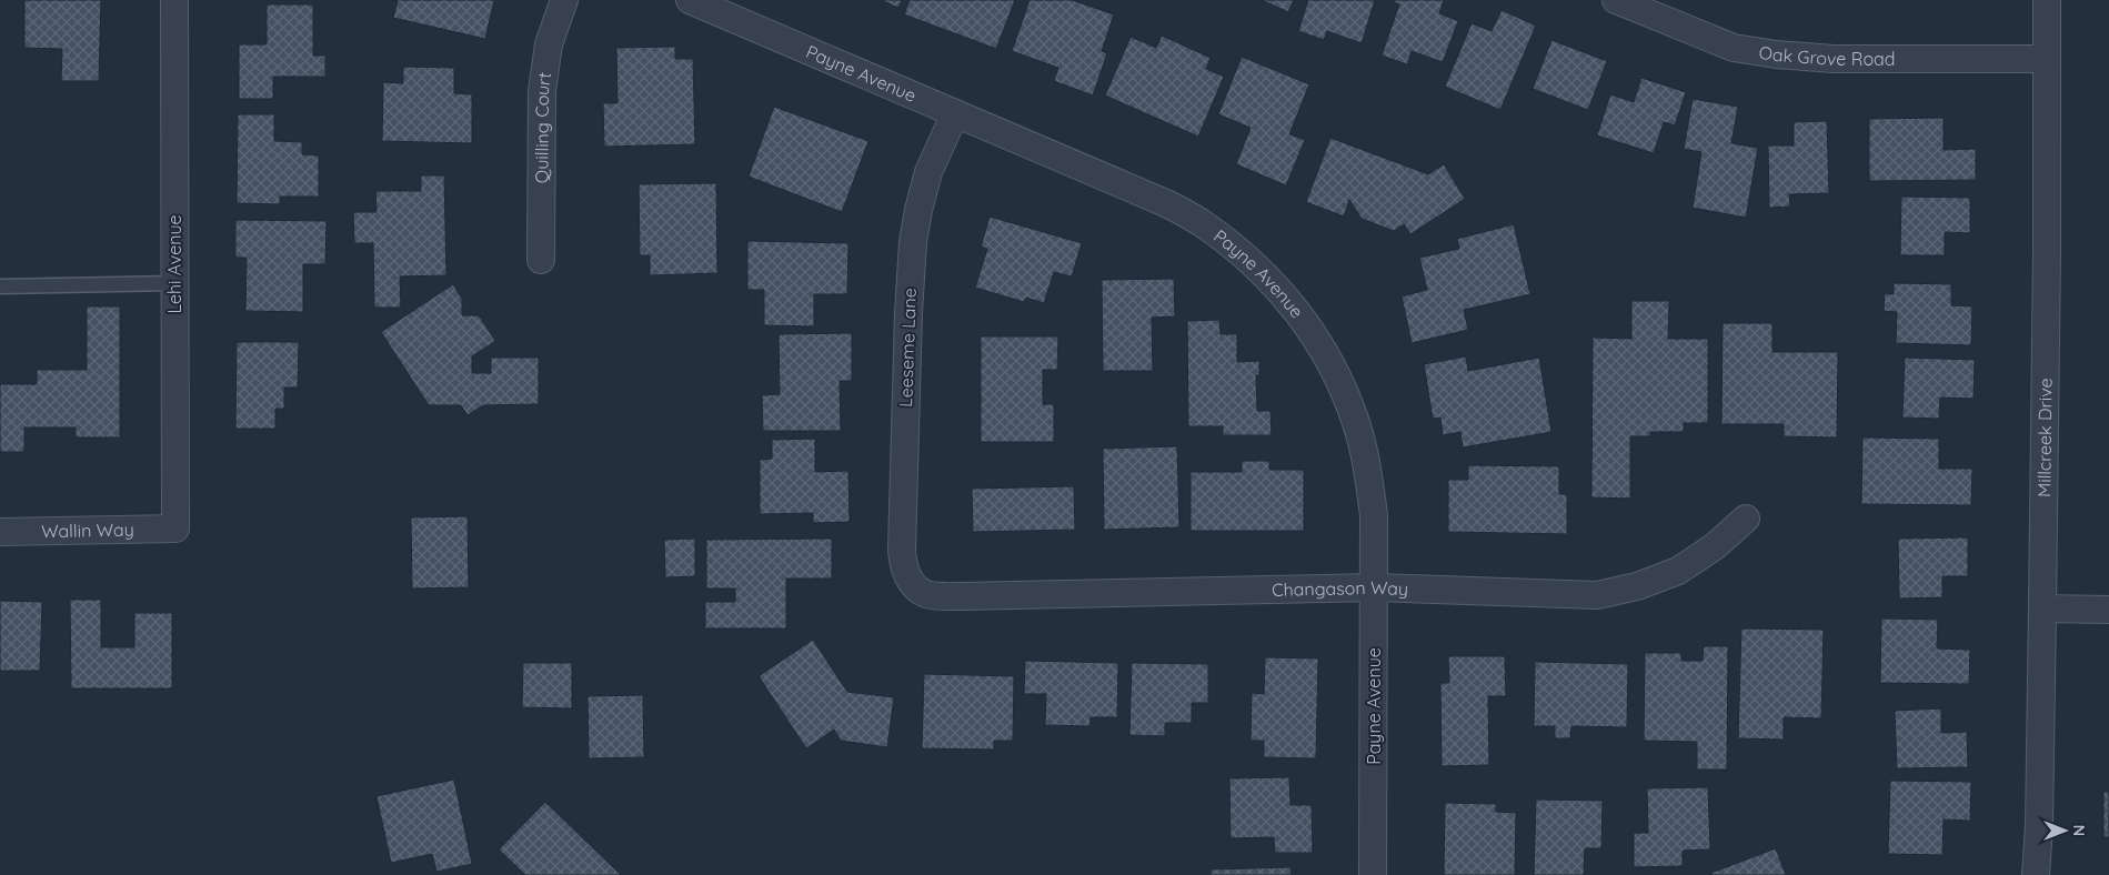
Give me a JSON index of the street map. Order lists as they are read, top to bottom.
{
  "streets": {
    "street": [
      "Oak Grove Road",
      "Payne Avenue",
      "Quilling Court",
      "Lehi Avenue",
      "Leeseme Lane",
      "Millcreek Drive",
      "Wallin Way",
      "Changason Way"
    ]
  },
  "crossings": [
    ["Oak Grove Road", "Millcreek Drive"],
    ["Payne Avenue", "Leeseme Lane"],
    ["Payne Avenue", "Changason Way"],
    ["Lehi Avenue", "Wallin Way"],
    ["Leeseme Lane", "Changason Way"]
  ],
  "north": "right"
}
